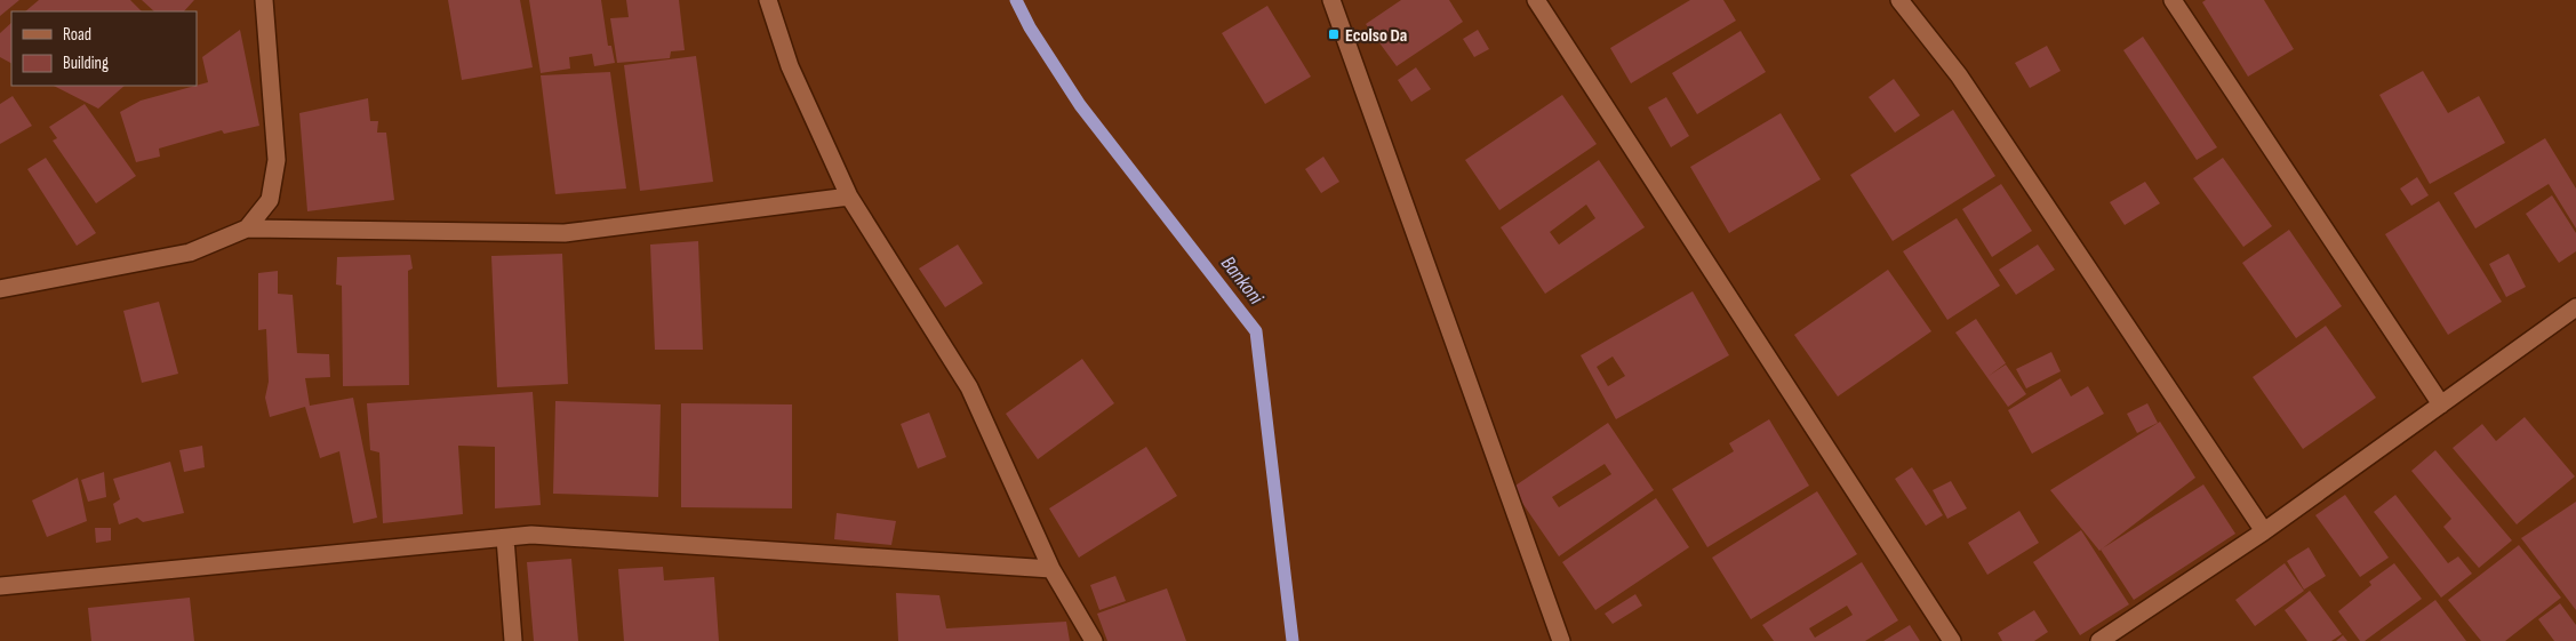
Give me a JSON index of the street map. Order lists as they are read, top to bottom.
{
  "water": ["Bankoni"],
  "places": {
    "transit": ["Ecolso Da"]
  },
  "legend": ["Road", "Building"]
}
